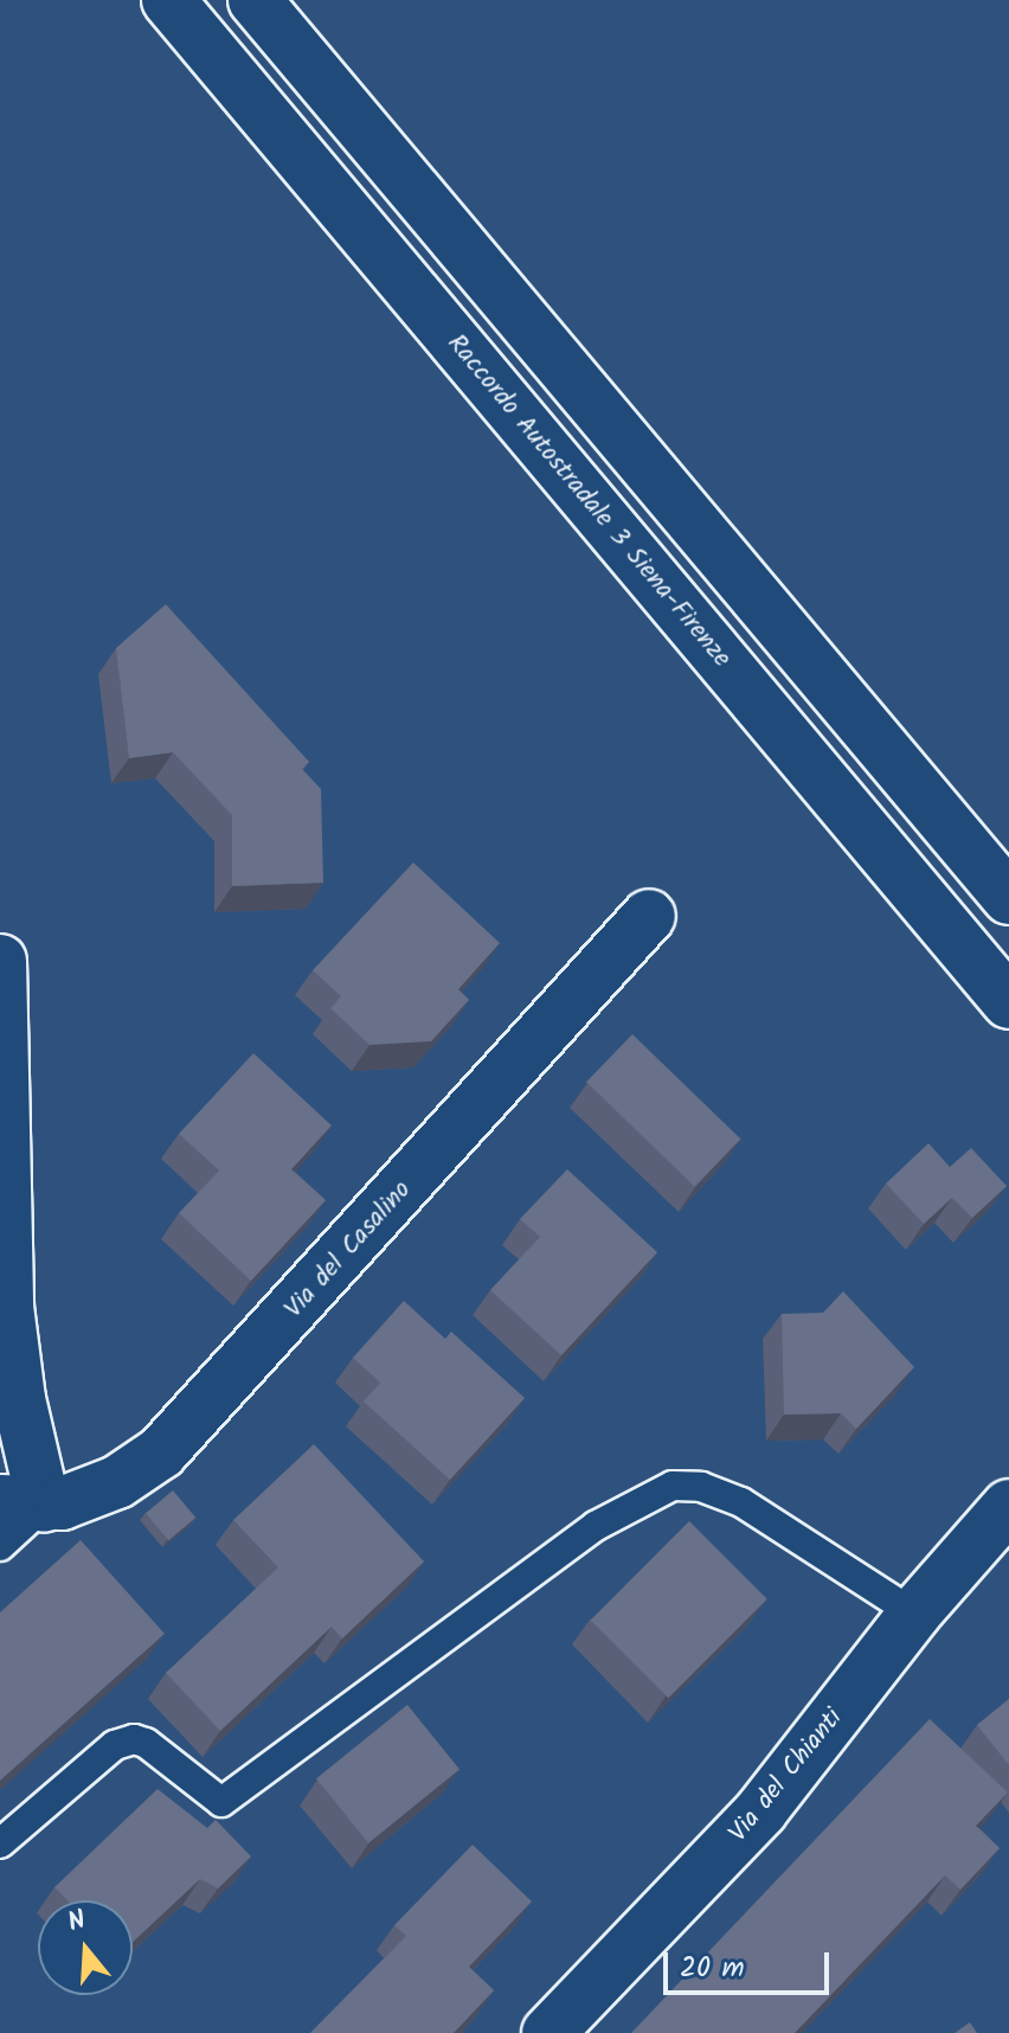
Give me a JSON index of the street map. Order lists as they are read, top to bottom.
{
  "streets": {
    "main road": ["Raccordo Autostradale 3 Siena-Firenze", "Via del Casalino", "Via del Chianti"]
  },
  "scale_bar": "20 m",
  "north": "top"
}
